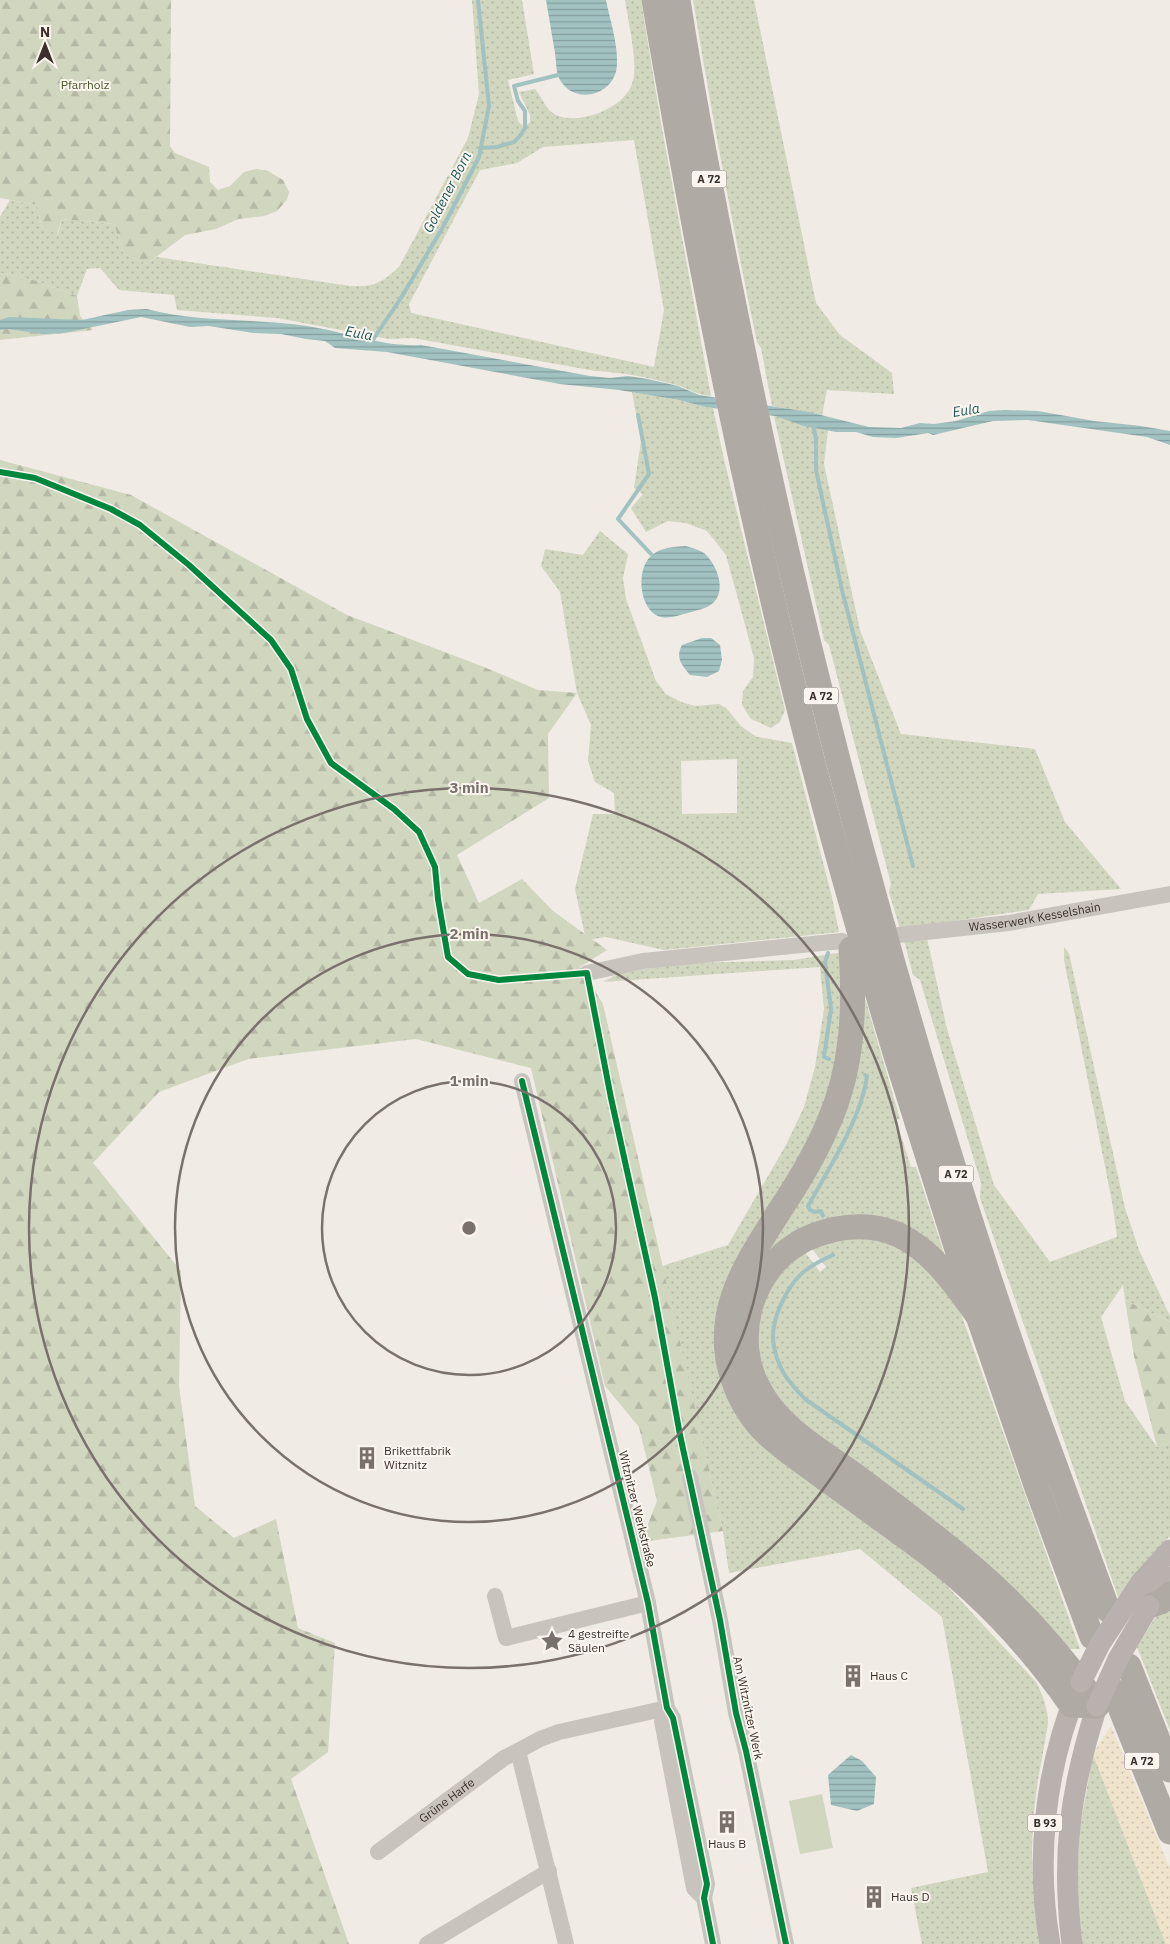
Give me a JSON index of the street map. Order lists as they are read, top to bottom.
{
  "streets": {
    "highway": ["A 72"],
    "main road": ["B 93"],
    "street": [
      "Wasserwerk Kesselshain",
      "Witznitzer Werkstraße",
      "Am Witznitzer Werk",
      "Grüne Harfe"
    ]
  },
  "crossings": [
    ["A 72", "Wasserwerk Kesselshain"],
    ["A 72", "B 93"],
    ["Witznitzer Werkstraße", "Grüne Harfe"]
  ],
  "water": ["Goldener Born", "Eula"],
  "parks": ["Pfarrholz"],
  "places": {
    "building": [
      "Brikettfabrik Witznitz",
      "Haus C",
      "Haus B",
      "Haus D"
    ],
    "place": ["4 gestreifte Säulen"]
  },
  "north": "top",
  "rings": ["3 min", "2 min", "1 min"]
}
